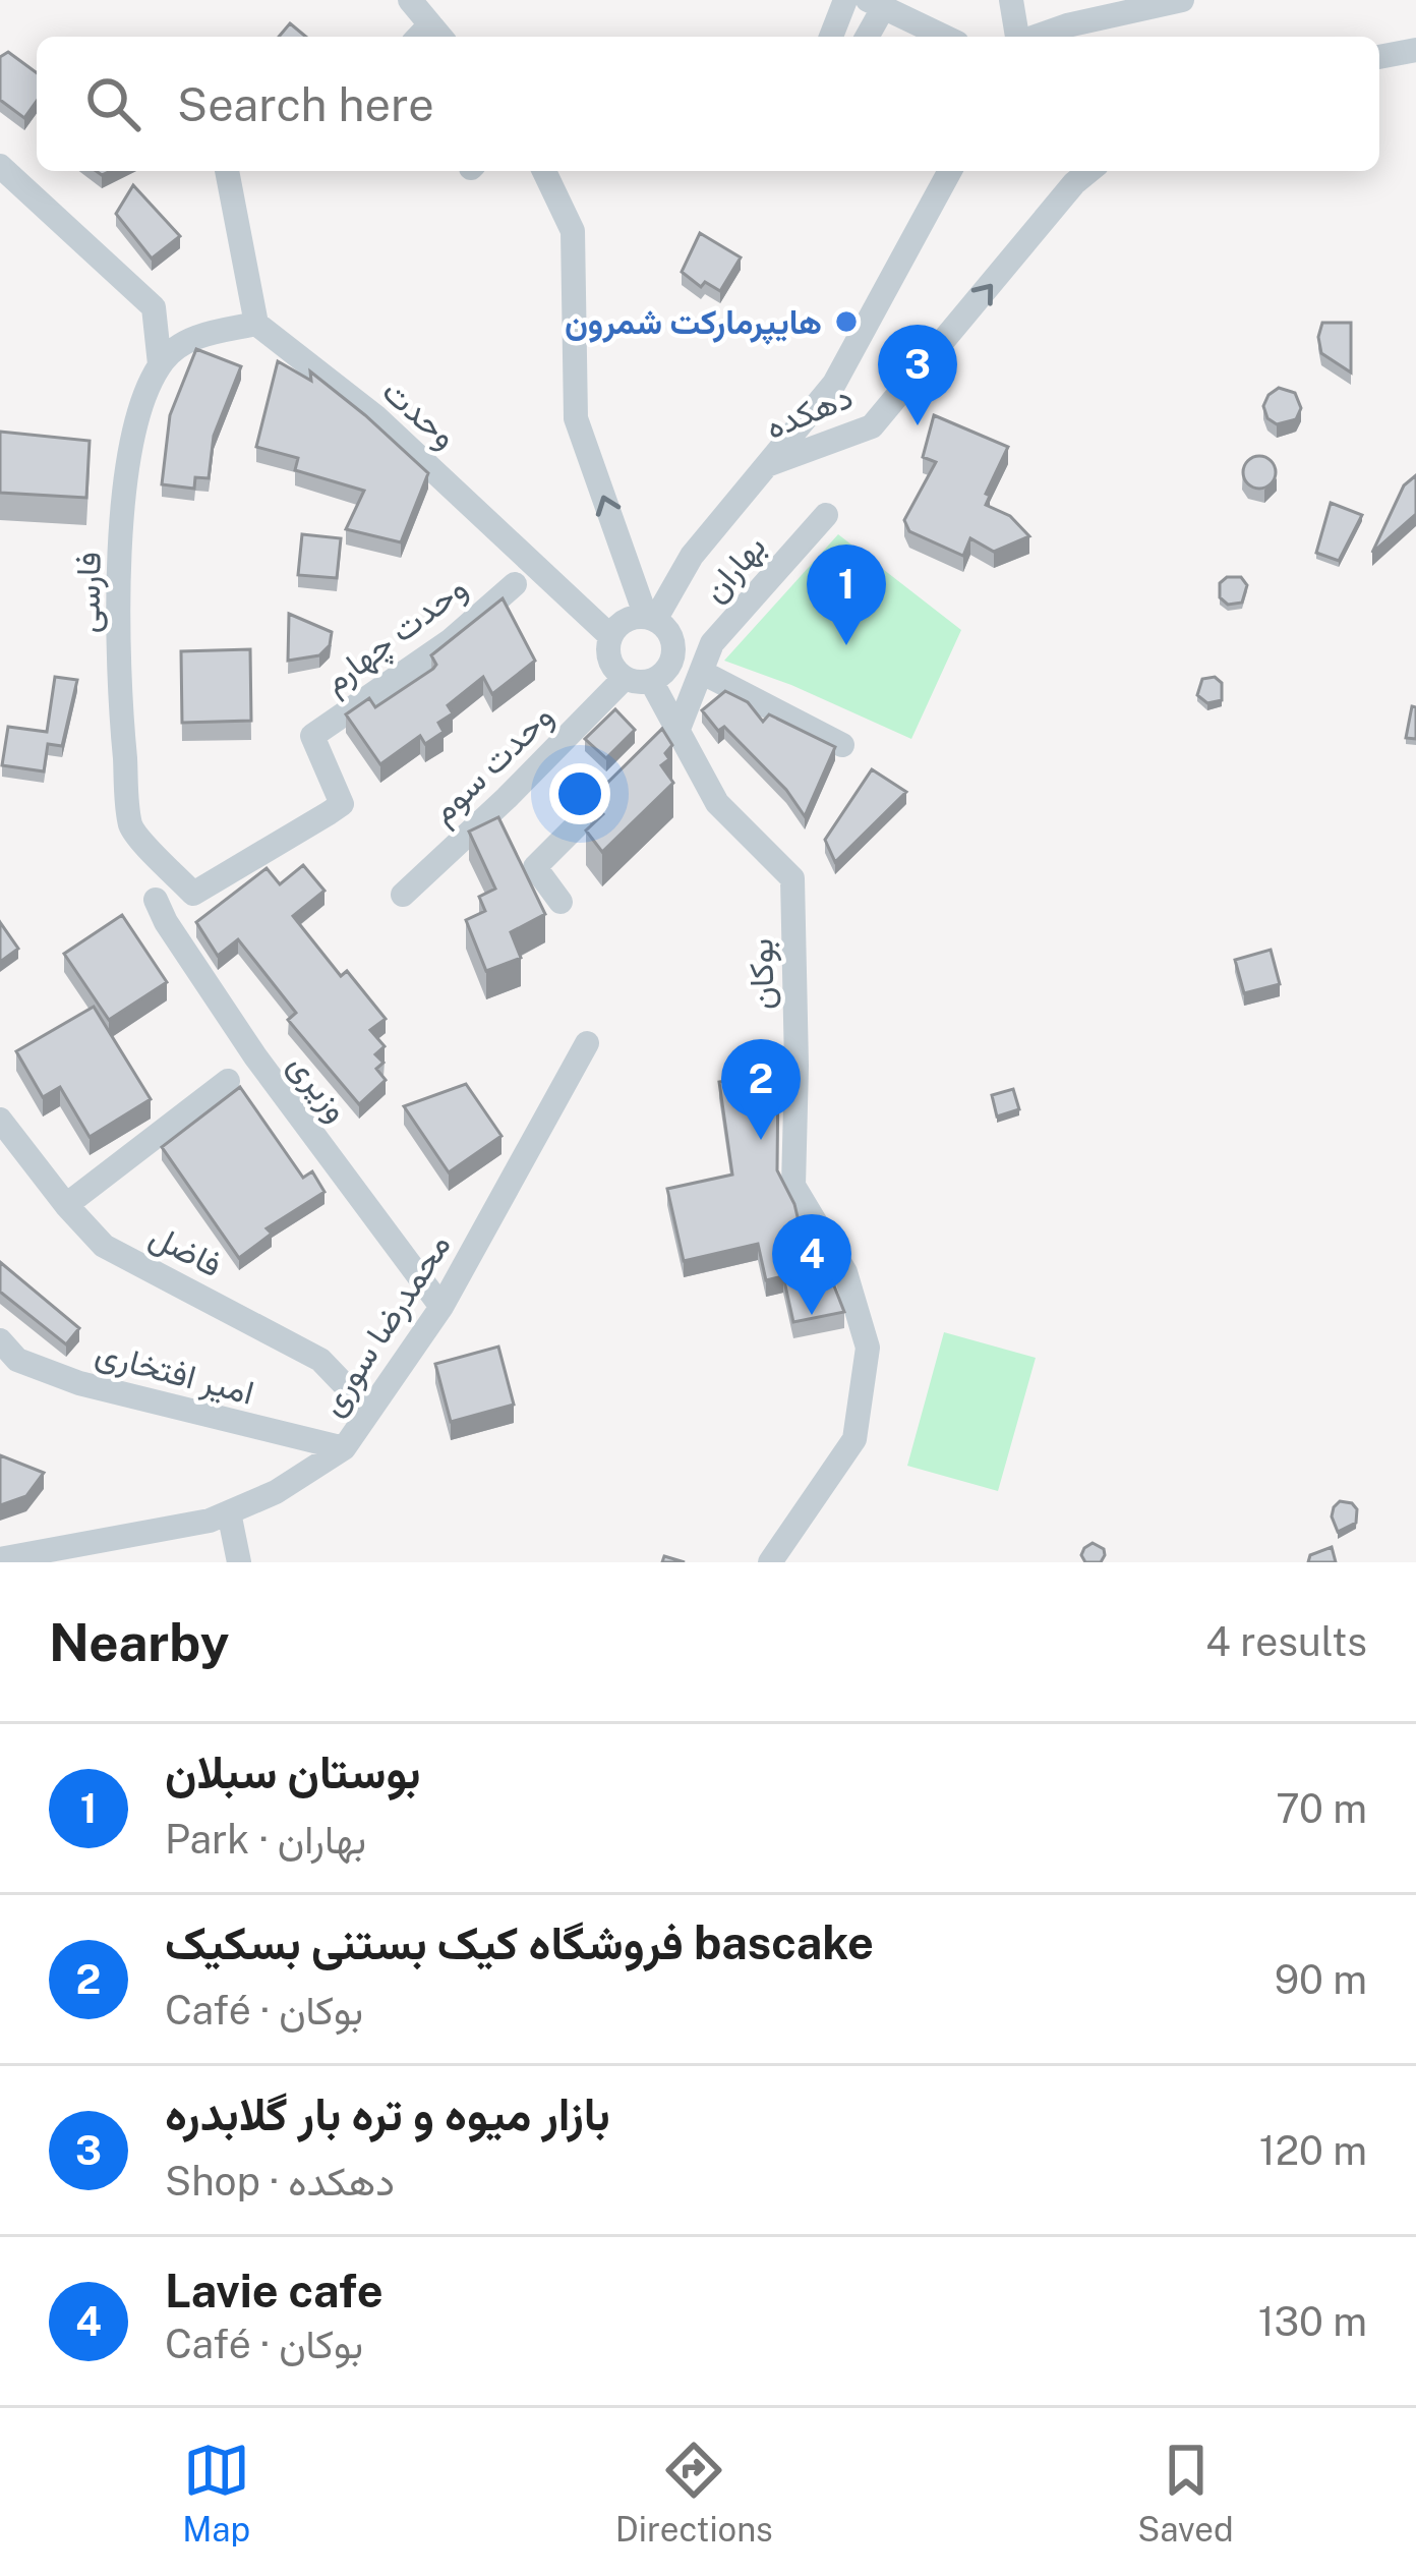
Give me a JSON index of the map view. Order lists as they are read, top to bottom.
{
  "streets": {
    "street": [
      "دهکده",
      "وحدت",
      "بهاران",
      "فارسی",
      "وحدت چهارم",
      "وحدت سوم",
      "بوکان",
      "وزیری",
      "فاضل",
      "محمدرضا سوری",
      "امیر افتخاری"
    ]
  },
  "crossings": [
    ["دهکده", "وحدت"],
    ["دهکده", "وحدت سوم"],
    ["دهکده", "بوکان"],
    ["وحدت", "وحدت سوم"],
    ["وحدت", "بوکان"],
    ["بهاران", "بوکان"],
    ["فارسی", "وحدت چهارم"],
    ["وحدت سوم", "بوکان"],
    ["وزیری", "محمدرضا سوری"],
    ["فاضل", "محمدرضا سوری"],
    ["محمدرضا سوری", "امیر افتخاری"]
  ],
  "places": ["هایپرمارکت شمرون"],
  "page": {
    "search": "Search here",
    "pins": [
      "3",
      "1",
      "2",
      "4"
    ],
    "heading": ["Nearby", "4 results"],
    "list": [
      {
        "mark": "1",
        "name": "بوستان سبلان",
        "note": "Park · بهاران",
        "value": "70 m"
      },
      {
        "mark": "2",
        "name": "فروشگاه کیک بستنی بسکیک bascake",
        "note": "Café · بوکان",
        "value": "90 m"
      },
      {
        "mark": "3",
        "name": "بازار میوه و تره بار گلابدره",
        "note": "Shop · دهکده",
        "value": "120 m"
      },
      {
        "mark": "4",
        "name": "Lavie cafe",
        "note": "Café · بوکان",
        "value": "130 m"
      }
    ],
    "nav": ["Map", "Directions", "Saved"]
  }
}
